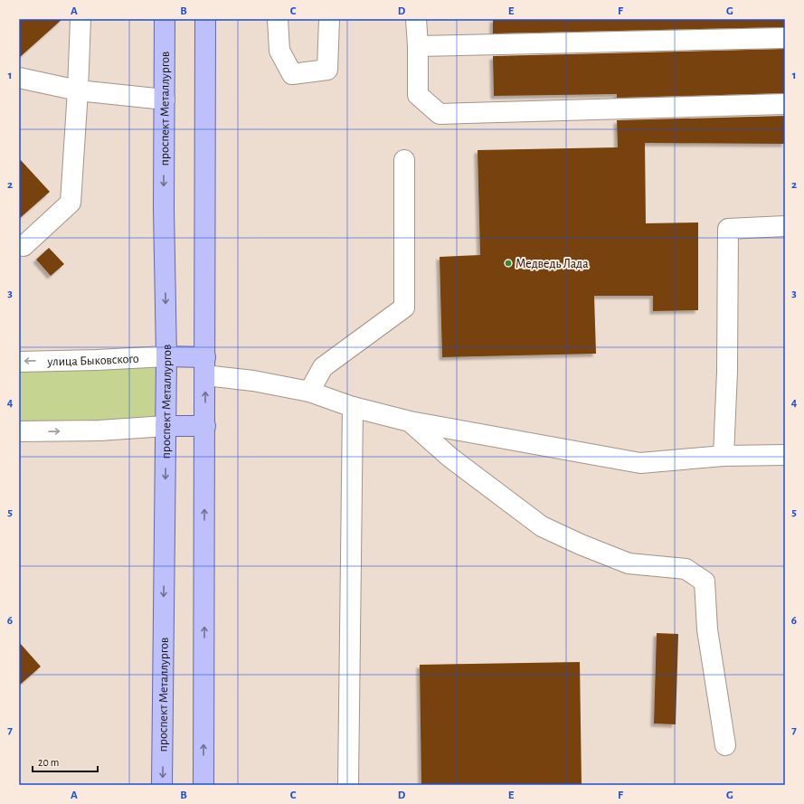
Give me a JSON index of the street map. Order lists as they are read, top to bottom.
{
  "streets": {
    "main road": ["проспект Металлургов"],
    "street": ["улица Быковского"]
  },
  "crossings": [
    ["проспект Металлургов", "улица Быковского"]
  ],
  "places": ["Медведь Лада"],
  "scale_bar": "20 m",
  "grid": {
    "columns": [
      "A",
      "B",
      "C",
      "D",
      "E",
      "F",
      "G"
    ],
    "rows": [
      "1",
      "2",
      "3",
      "4",
      "5",
      "6",
      "7"
    ]
  }
}
